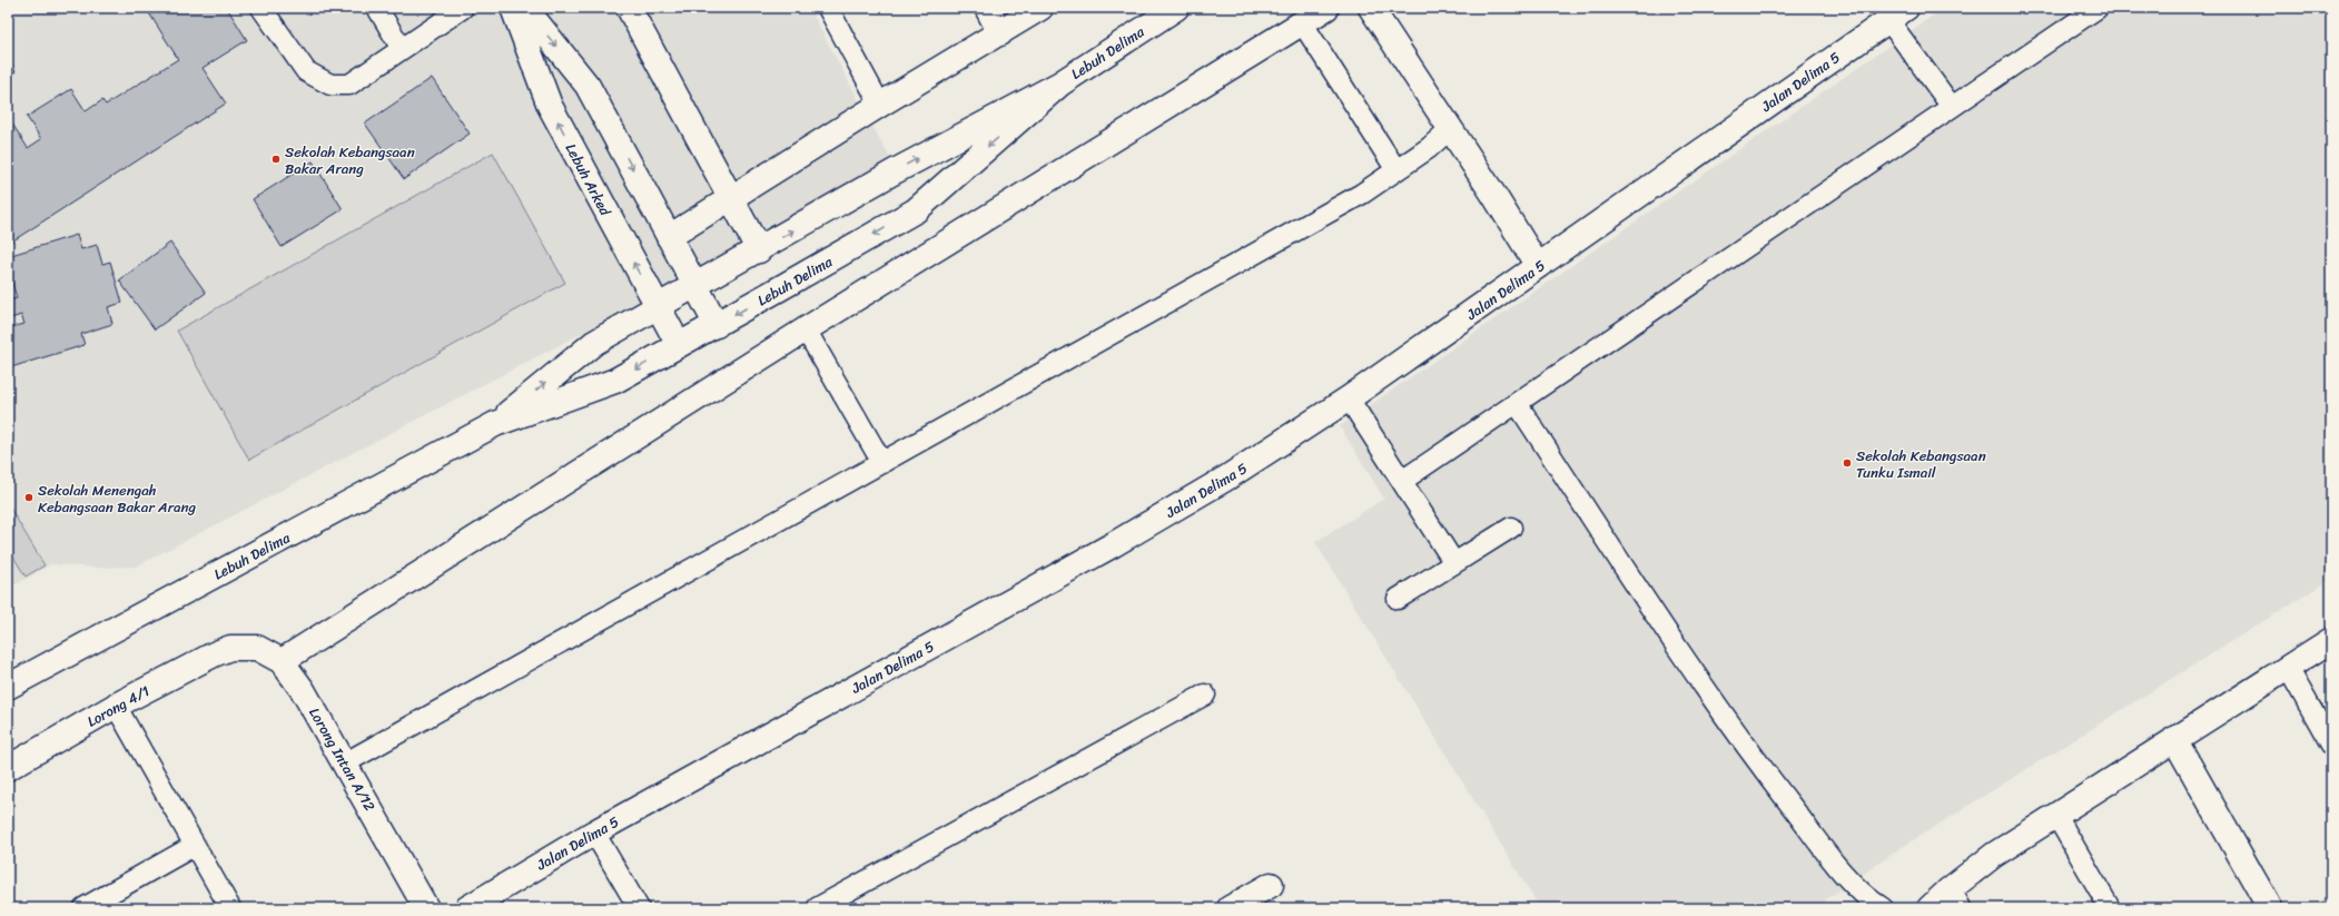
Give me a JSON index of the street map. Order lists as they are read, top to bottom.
{
  "streets": {
    "street": [
      "Lebuh Delima",
      "Jalan Delima 5",
      "Lebuh Arked",
      "Lorong 4/1",
      "Lorong Intan A/12"
    ]
  },
  "crossings": [
    ["Lebuh Delima", "Lebuh Arked"],
    ["Lorong 4/1", "Lorong Intan A/12"]
  ],
  "places": ["Sekolah Kebangsaan Bakar Arang", "Sekolah Kebangsaan Tunku Ismail", "Sekolah Menengah Kebangsaan Bakar Arang"]
}
